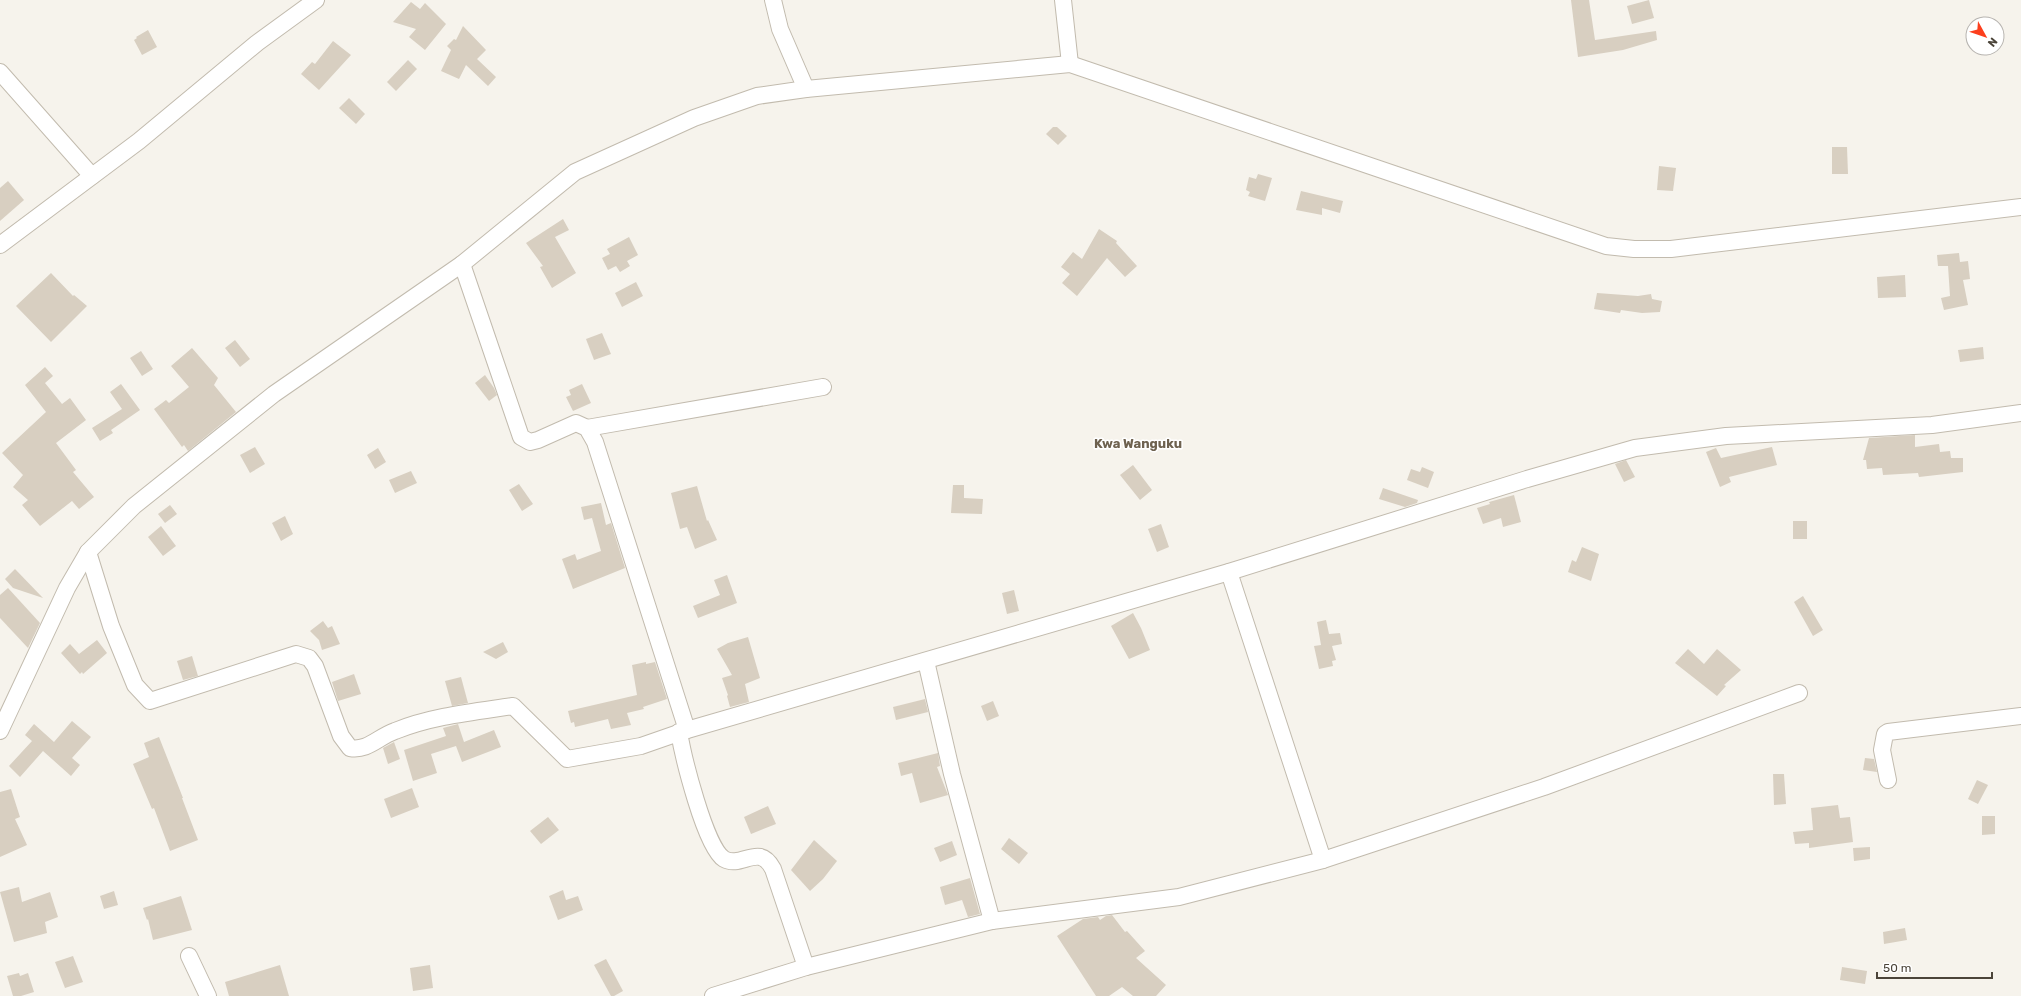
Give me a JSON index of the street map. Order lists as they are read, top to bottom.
{
  "districts": ["Kwa Wanguku"],
  "scale_bar": "50 m",
  "north": "bottom right"
}
